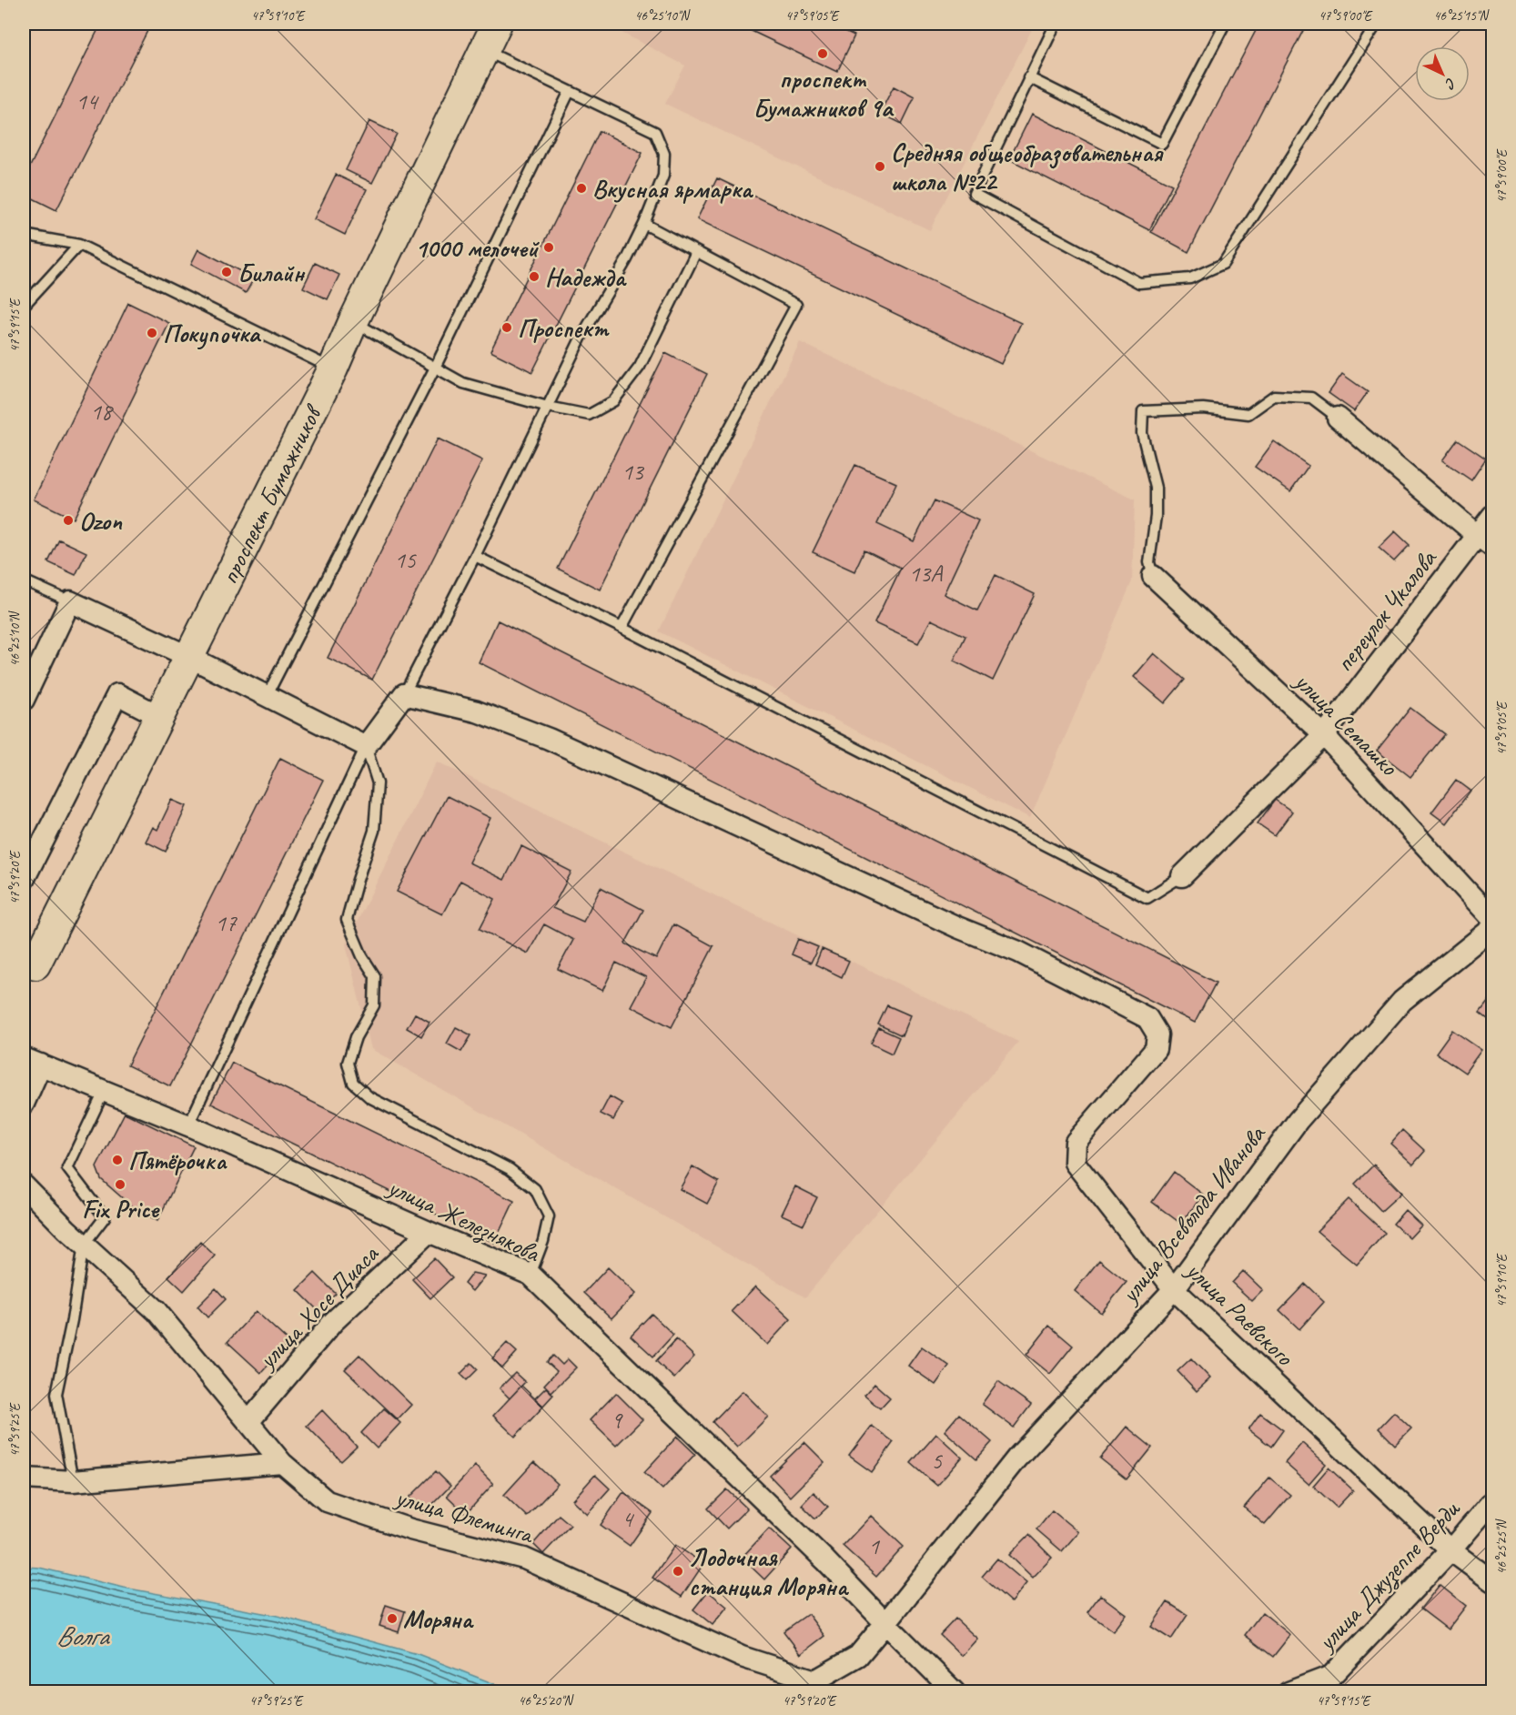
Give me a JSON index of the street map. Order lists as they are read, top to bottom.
{
  "streets": {
    "street": [
      "проспект Бумажников",
      "переулок Чкалова",
      "улица Семашко",
      "улица Всеволода Иванова",
      "улица Железнякова",
      "улица Хосе Диаса",
      "улица Раевского",
      "улица Флеминга",
      "улица Джузеппе Верди"
    ]
  },
  "crossings": [
    ["переулок Чкалова", "улица Семашко"],
    ["улица Всеволода Иванова", "улица Железнякова"],
    ["улица Всеволода Иванова", "улица Раевского"],
    ["улица Всеволода Иванова", "улица Флеминга"],
    ["улица Железнякова", "улица Хосе Диаса"],
    ["улица Железнякова", "улица Флеминга"],
    ["улица Хосе Диаса", "улица Флеминга"],
    ["улица Раевского", "улица Джузеппе Верди"]
  ],
  "water": ["Волга"],
  "places": [
    "проспект Бумажников 9а",
    "Средняя общеобразовательная школа №22",
    "Вкусная ярмарка",
    "1000 мелочей",
    "Билайн",
    "Надежда",
    "Проспект",
    "Покупочка",
    "Ozon",
    "Пятёрочка",
    "Fix Price",
    "Лодочная станция Моряна",
    "Моряна"
  ],
  "house_numbers": [
    "14",
    "18",
    "13",
    "15",
    "13А",
    "17",
    "9",
    "5",
    "4",
    "1"
  ],
  "north": "bottom right",
  "coordinates": [
    "47°59'10\"E",
    "46°25'10\"N",
    "47°59'05\"E",
    "47°59'00\"E",
    "46°25'15\"N",
    "47°59'15\"E",
    "47°59'20\"E",
    "47°59'25\"E",
    "46°25'25\"N",
    "46°25'20\"N"
  ]
}
